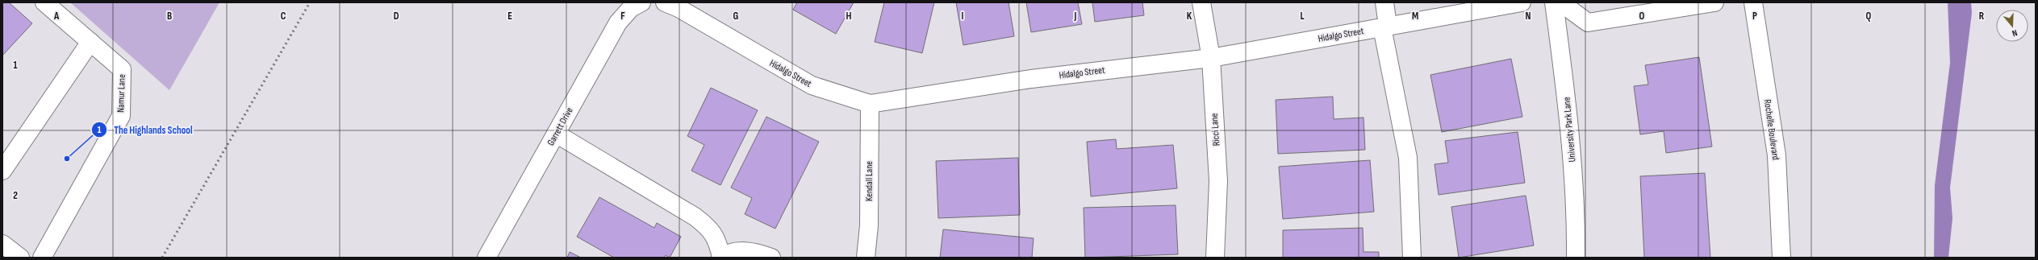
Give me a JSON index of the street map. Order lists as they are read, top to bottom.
{
  "streets": {
    "street": [
      "Hidalgo Street",
      "Namur Lane",
      "Garrett Drive",
      "Ricci Lane",
      "University Park Lane",
      "Rochelle Boulevard",
      "Kendall Lane"
    ]
  },
  "crossings": [
    ["Hidalgo Street", "Ricci Lane"],
    ["Hidalgo Street", "Kendall Lane"]
  ],
  "places": ["The Highlands School"],
  "north": "bottom",
  "grid": {
    "columns": [
      "A",
      "B",
      "C",
      "D",
      "E",
      "F",
      "G",
      "H",
      "I",
      "J",
      "K",
      "L",
      "M",
      "N",
      "O",
      "P",
      "Q",
      "R"
    ],
    "rows": ["1", "2"]
  }
}
